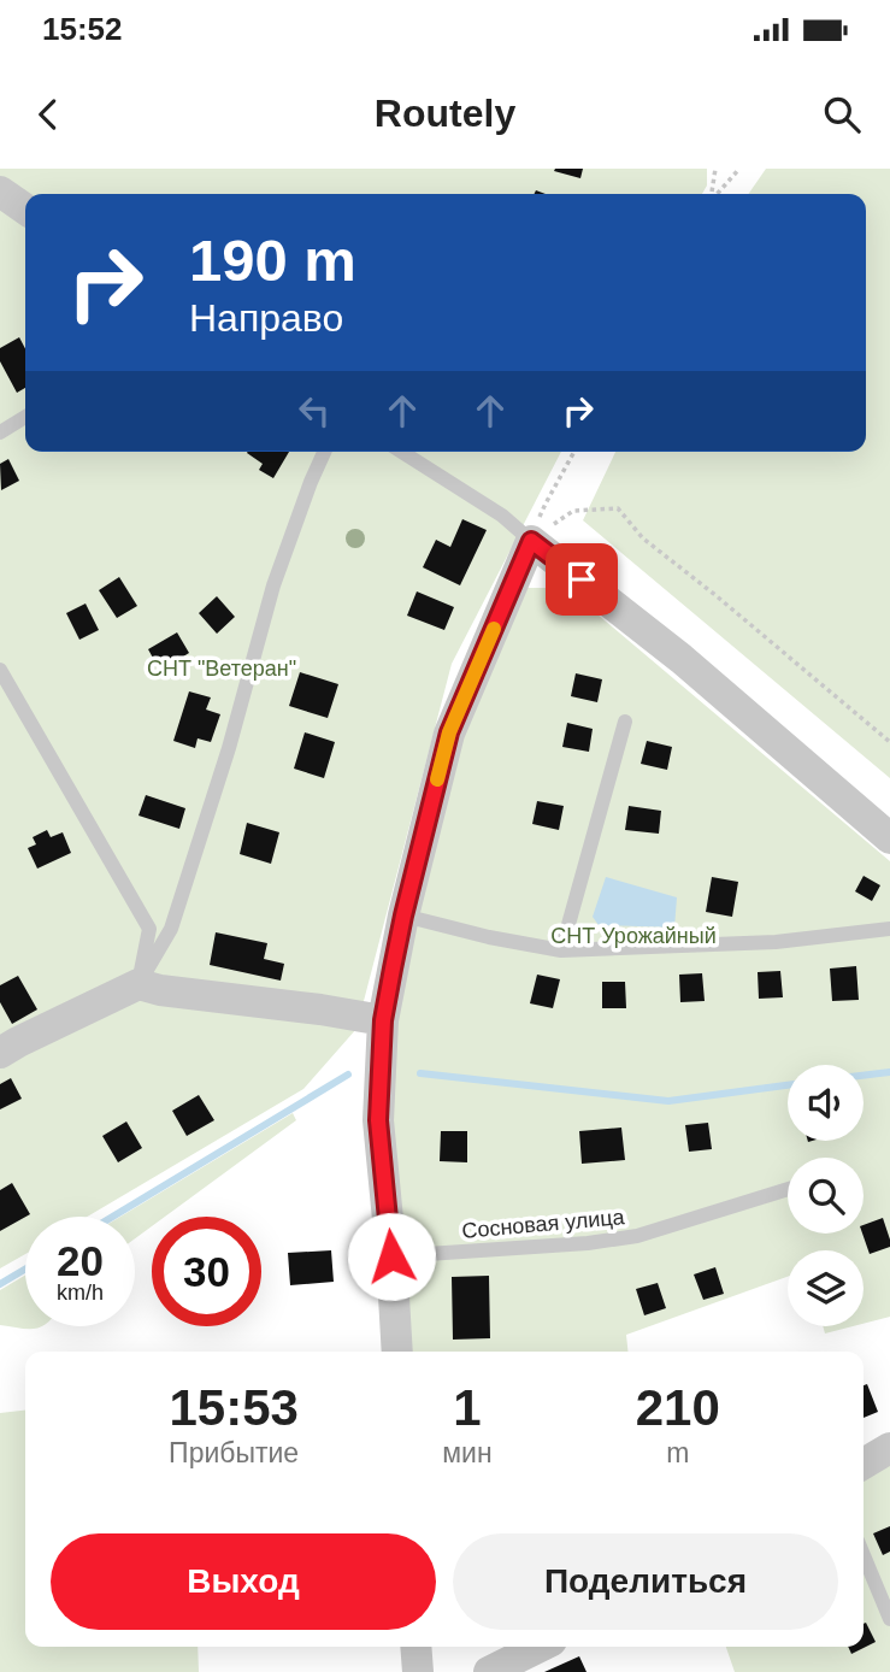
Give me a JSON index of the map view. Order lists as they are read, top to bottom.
{
  "streets": {
    "lane": ["Сосновая улица"]
  },
  "parks": ["СНТ \"Ветеран\"", "СНТ Урожайный"],
  "page": {
    "status": "15:52",
    "header": "Routely",
    "turn": ["190 m", "Направо"],
    "speed": "20 km/h",
    "limit": "30",
    "eta": [
      "15:53",
      "Прибытие",
      "1",
      "мин",
      "210",
      "m"
    ],
    "buttons": ["Выход", "Поделиться"]
  }
}
